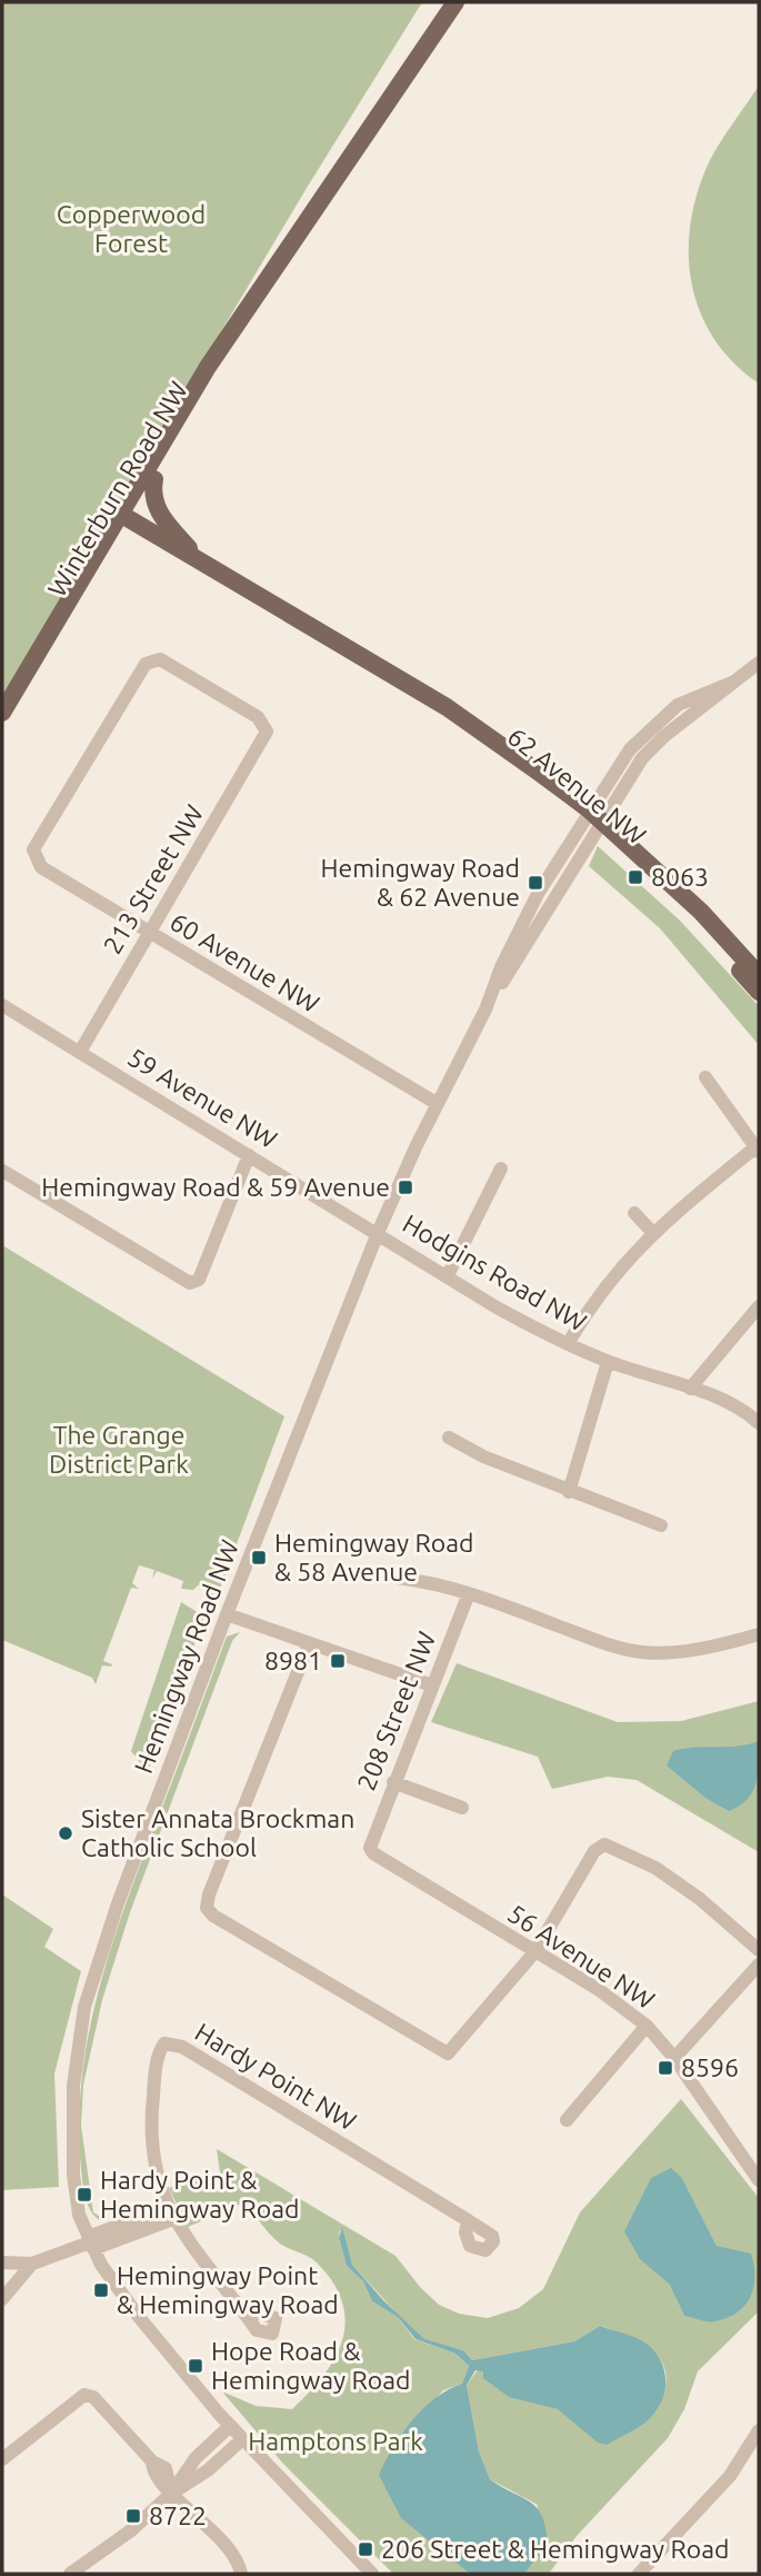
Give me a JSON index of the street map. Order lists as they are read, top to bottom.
{
  "streets": {
    "main road": ["Winterburn Road NW", "62 Avenue NW"],
    "street": [
      "213 Street NW",
      "60 Avenue NW",
      "59 Avenue NW",
      "Hodgins Road NW",
      "Hemingway Road NW",
      "208 Street NW",
      "56 Avenue NW",
      "Hardy Point NW"
    ]
  },
  "crossings": [
    ["Winterburn Road NW", "62 Avenue NW"],
    ["62 Avenue NW", "Hemingway Road NW"],
    ["213 Street NW", "60 Avenue NW"],
    ["213 Street NW", "59 Avenue NW"],
    ["60 Avenue NW", "Hemingway Road NW"],
    ["59 Avenue NW", "Hodgins Road NW"],
    ["59 Avenue NW", "Hemingway Road NW"],
    ["Hodgins Road NW", "Hemingway Road NW"],
    ["208 Street NW", "56 Avenue NW"]
  ],
  "parks": ["Copperwood Forest", "The Grange District Park", "Hamptons Park"],
  "places": {
    "transit": [
      "8063",
      "Hemingway Road & 62 Avenue",
      "Hemingway Road & 59 Avenue",
      "Hemingway Road & 58 Avenue",
      "8981",
      "8596",
      "Hardy Point & Hemingway Road",
      "Hemingway Point & Hemingway Road",
      "Hope Road & Hemingway Road",
      "8722",
      "206 Street & Hemingway Road"
    ],
    "other": ["Sister Annata Brockman Catholic School"]
  }
}
